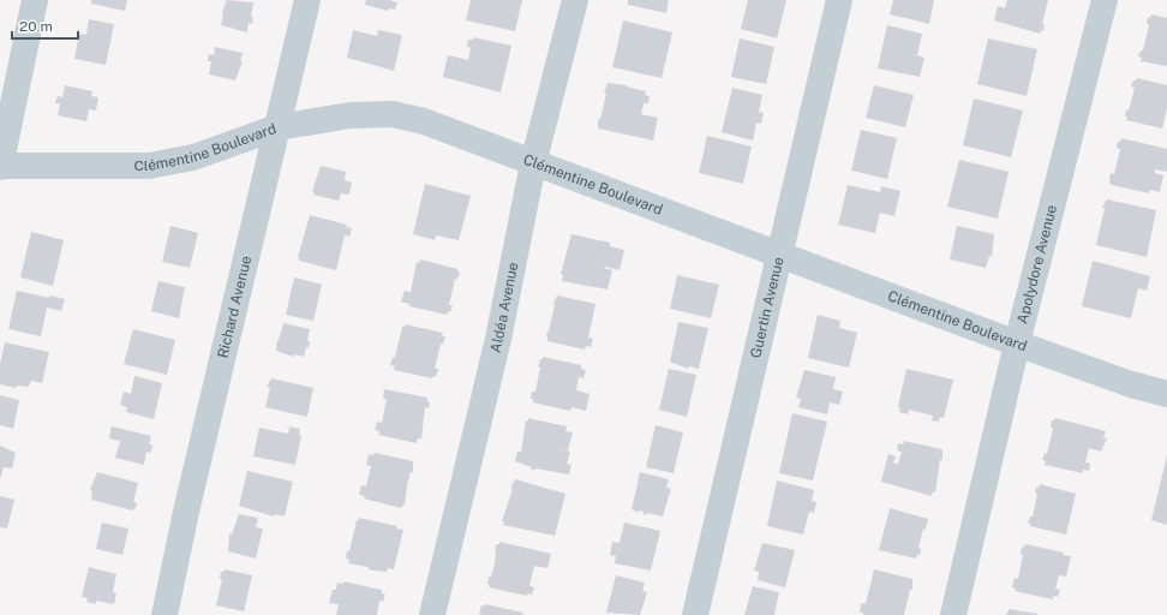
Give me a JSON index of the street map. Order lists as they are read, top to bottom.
{
  "streets": {
    "street": [
      "Clémentine Boulevard",
      "Apolydore Avenue",
      "Richard Avenue",
      "Aldéa Avenue",
      "Guertin Avenue"
    ]
  },
  "crossings": [
    ["Clémentine Boulevard", "Apolydore Avenue"],
    ["Clémentine Boulevard", "Richard Avenue"],
    ["Clémentine Boulevard", "Aldéa Avenue"],
    ["Clémentine Boulevard", "Guertin Avenue"]
  ],
  "scale_bar": "20 m"
}
